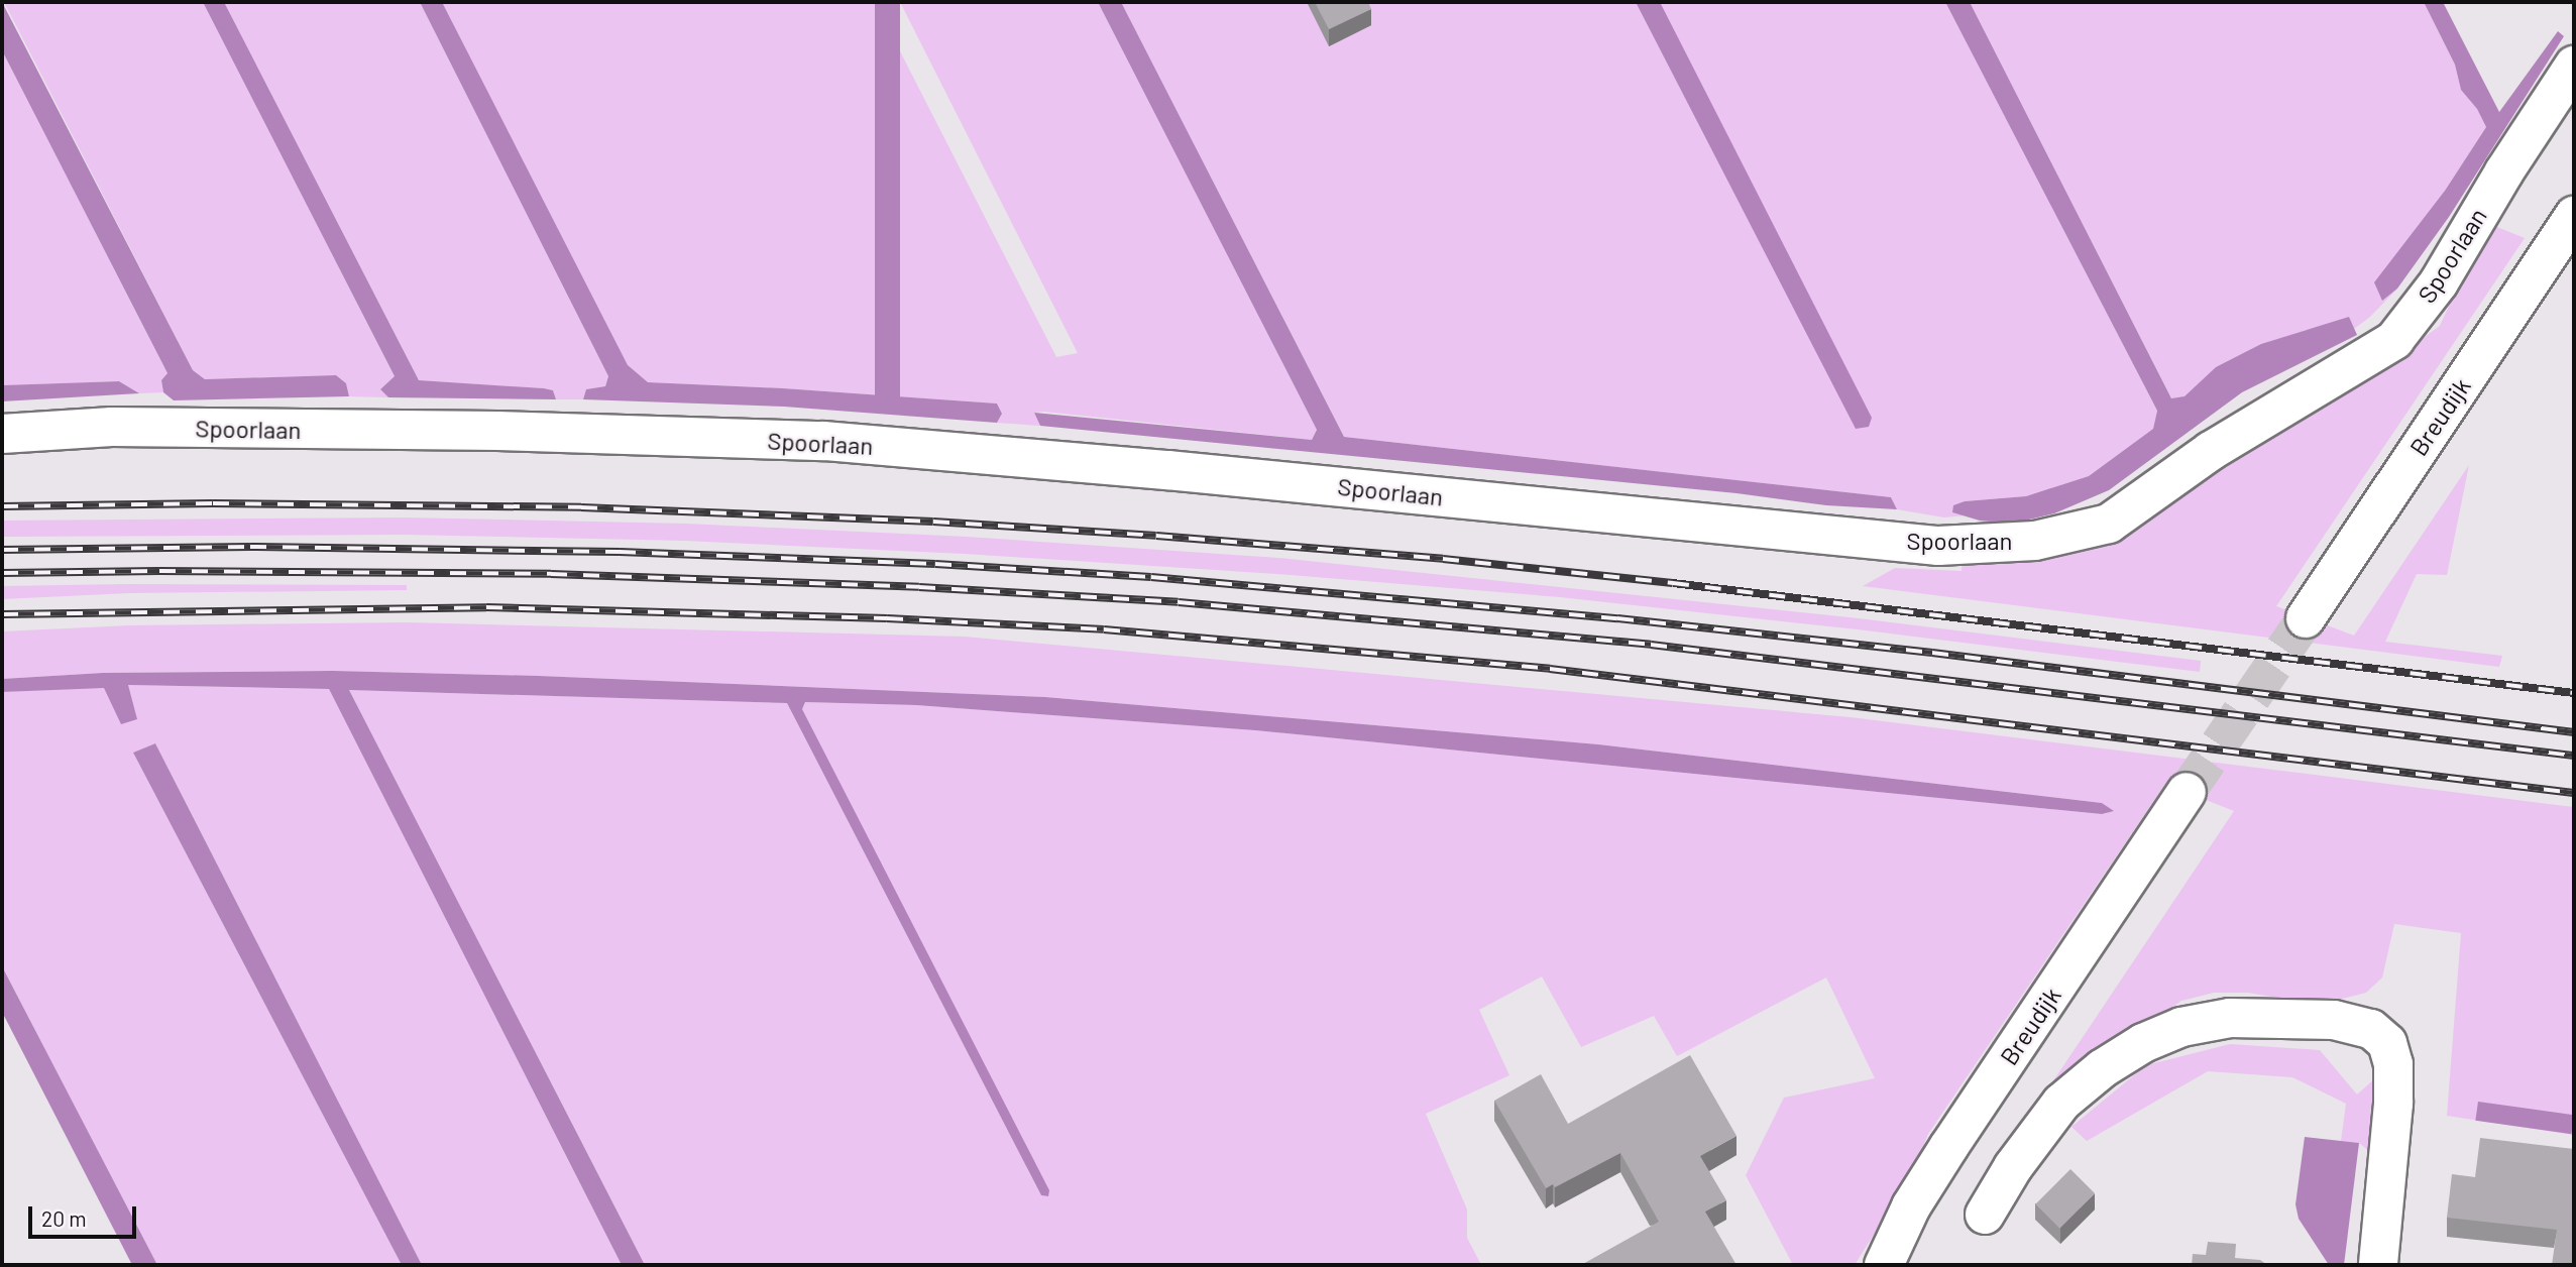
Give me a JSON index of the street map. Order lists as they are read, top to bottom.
{
  "streets": {
    "street": ["Spoorlaan", "Breudijk"]
  },
  "scale_bar": "20 m"
}
